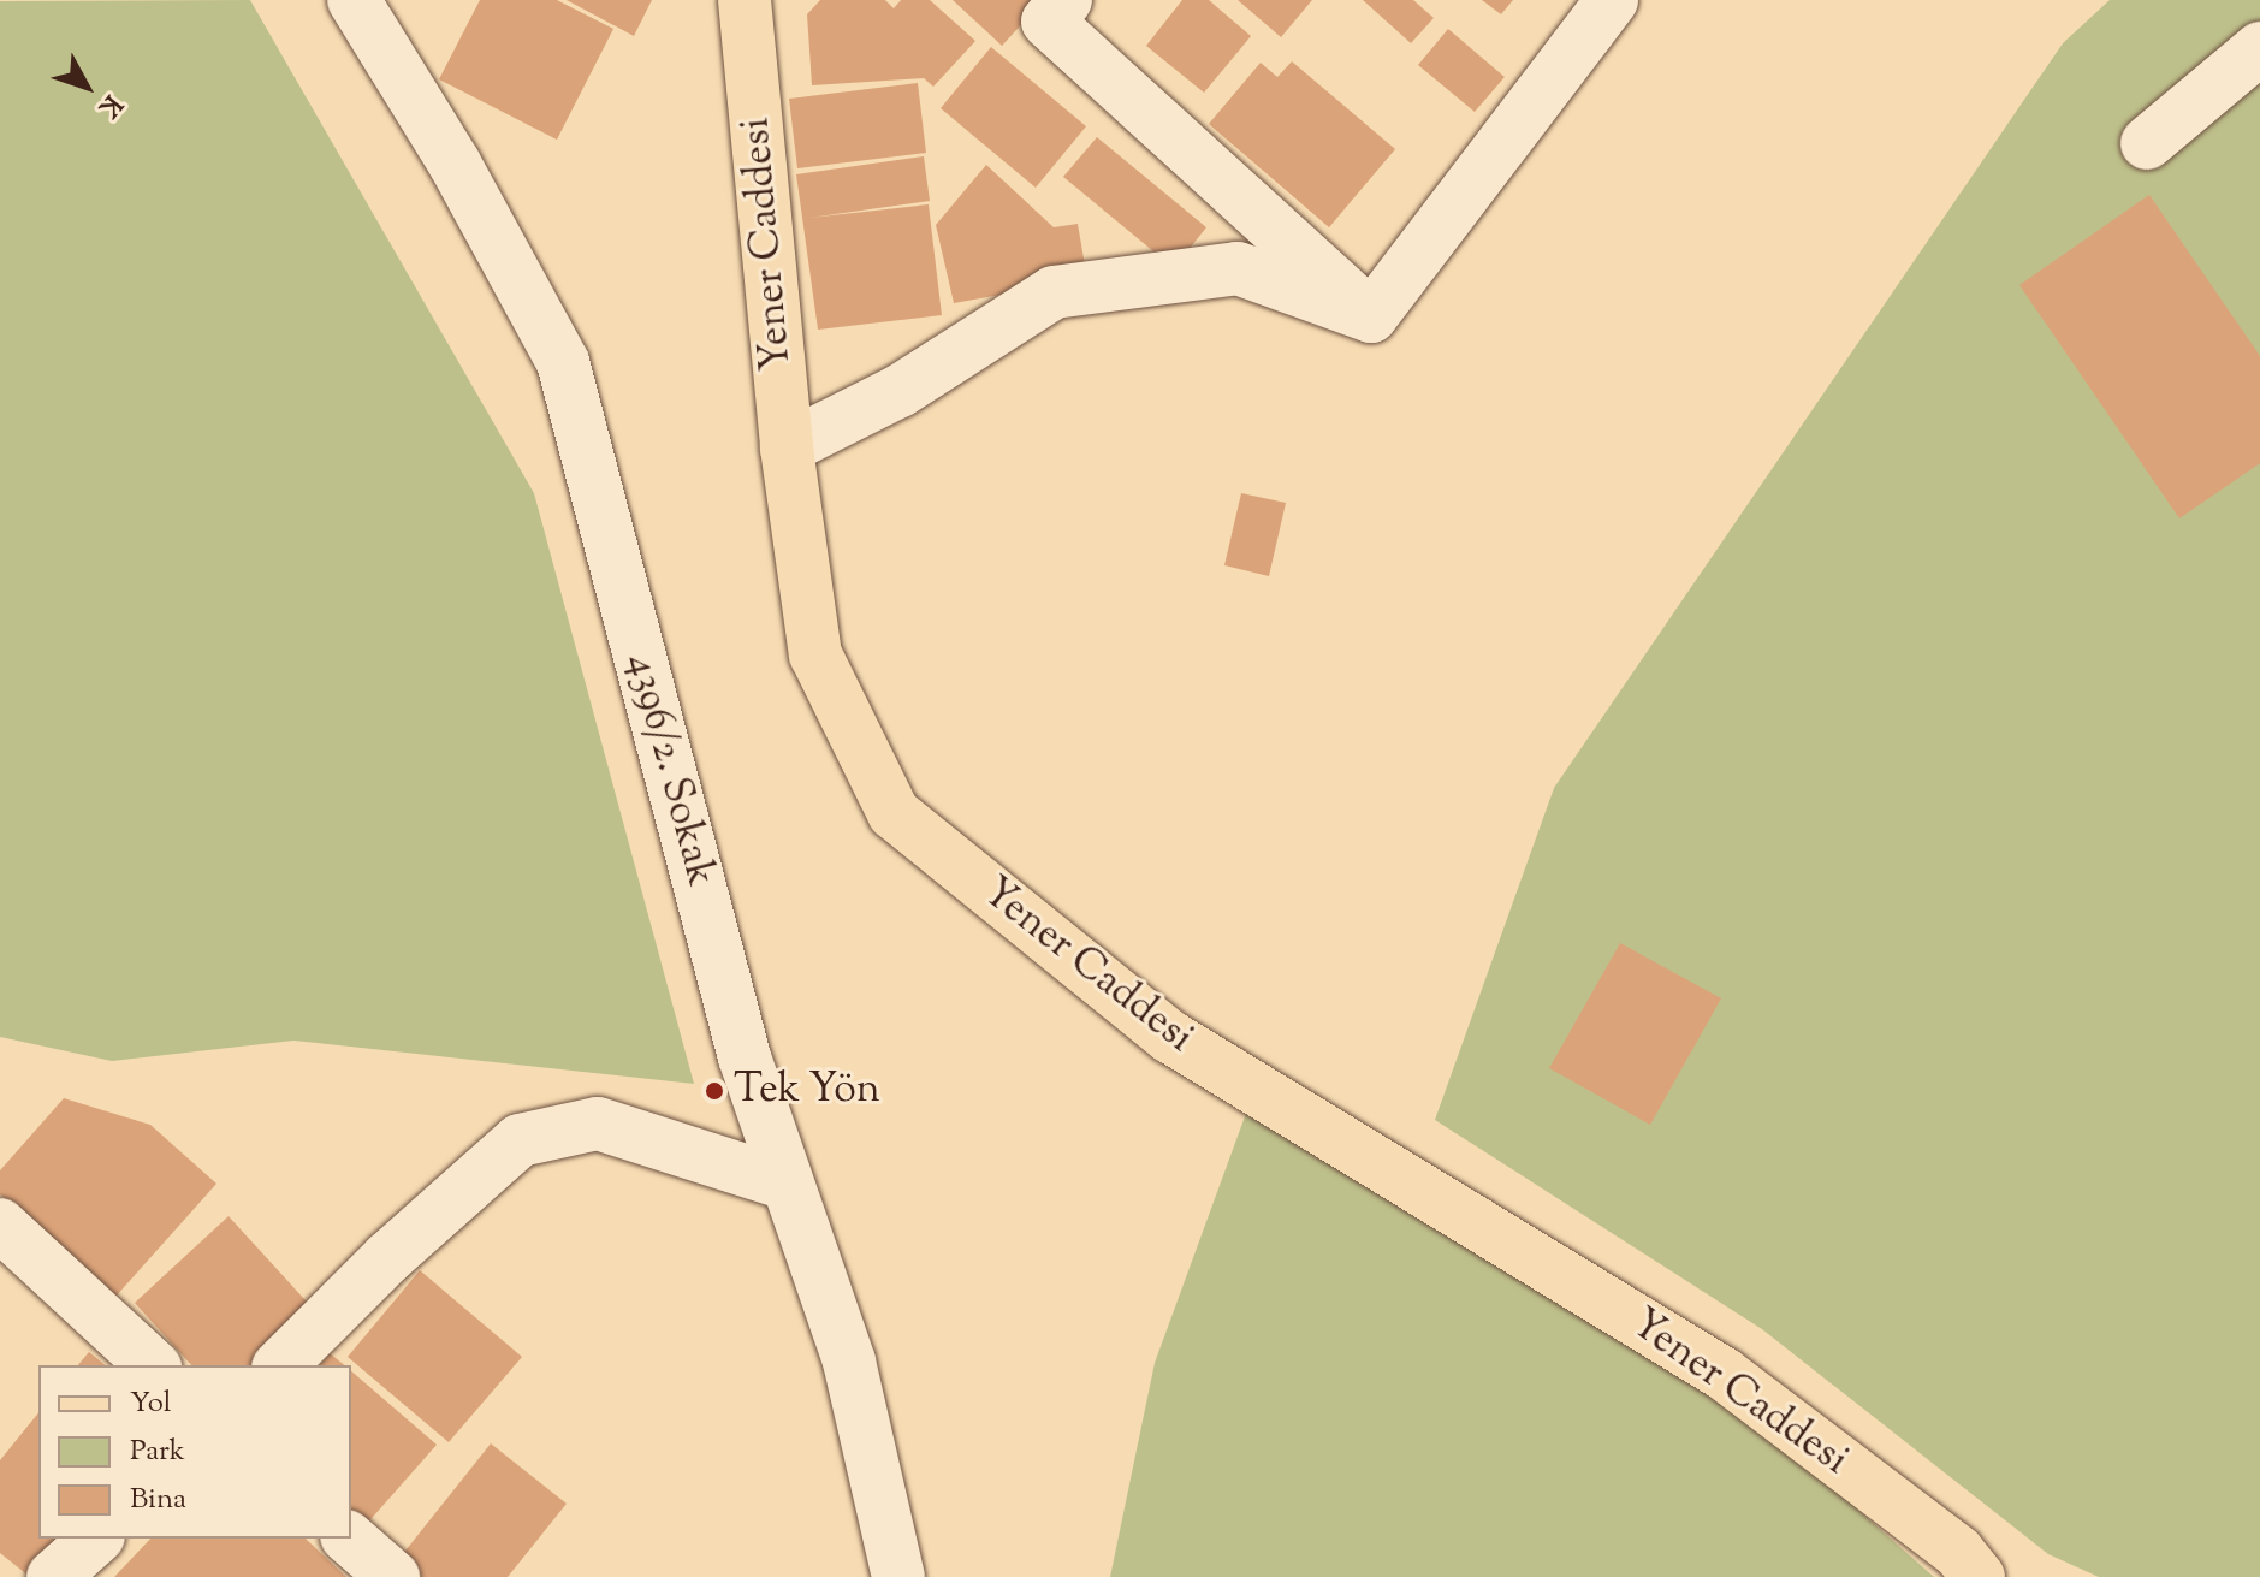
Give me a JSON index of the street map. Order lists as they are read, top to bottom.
{
  "streets": {
    "main road": ["Yener Caddesi"],
    "street": ["4396/2. Sokak"]
  },
  "places": ["Tek Yön"],
  "legend": ["Yol", "Park", "Bina"],
  "north": "bottom right"
}
